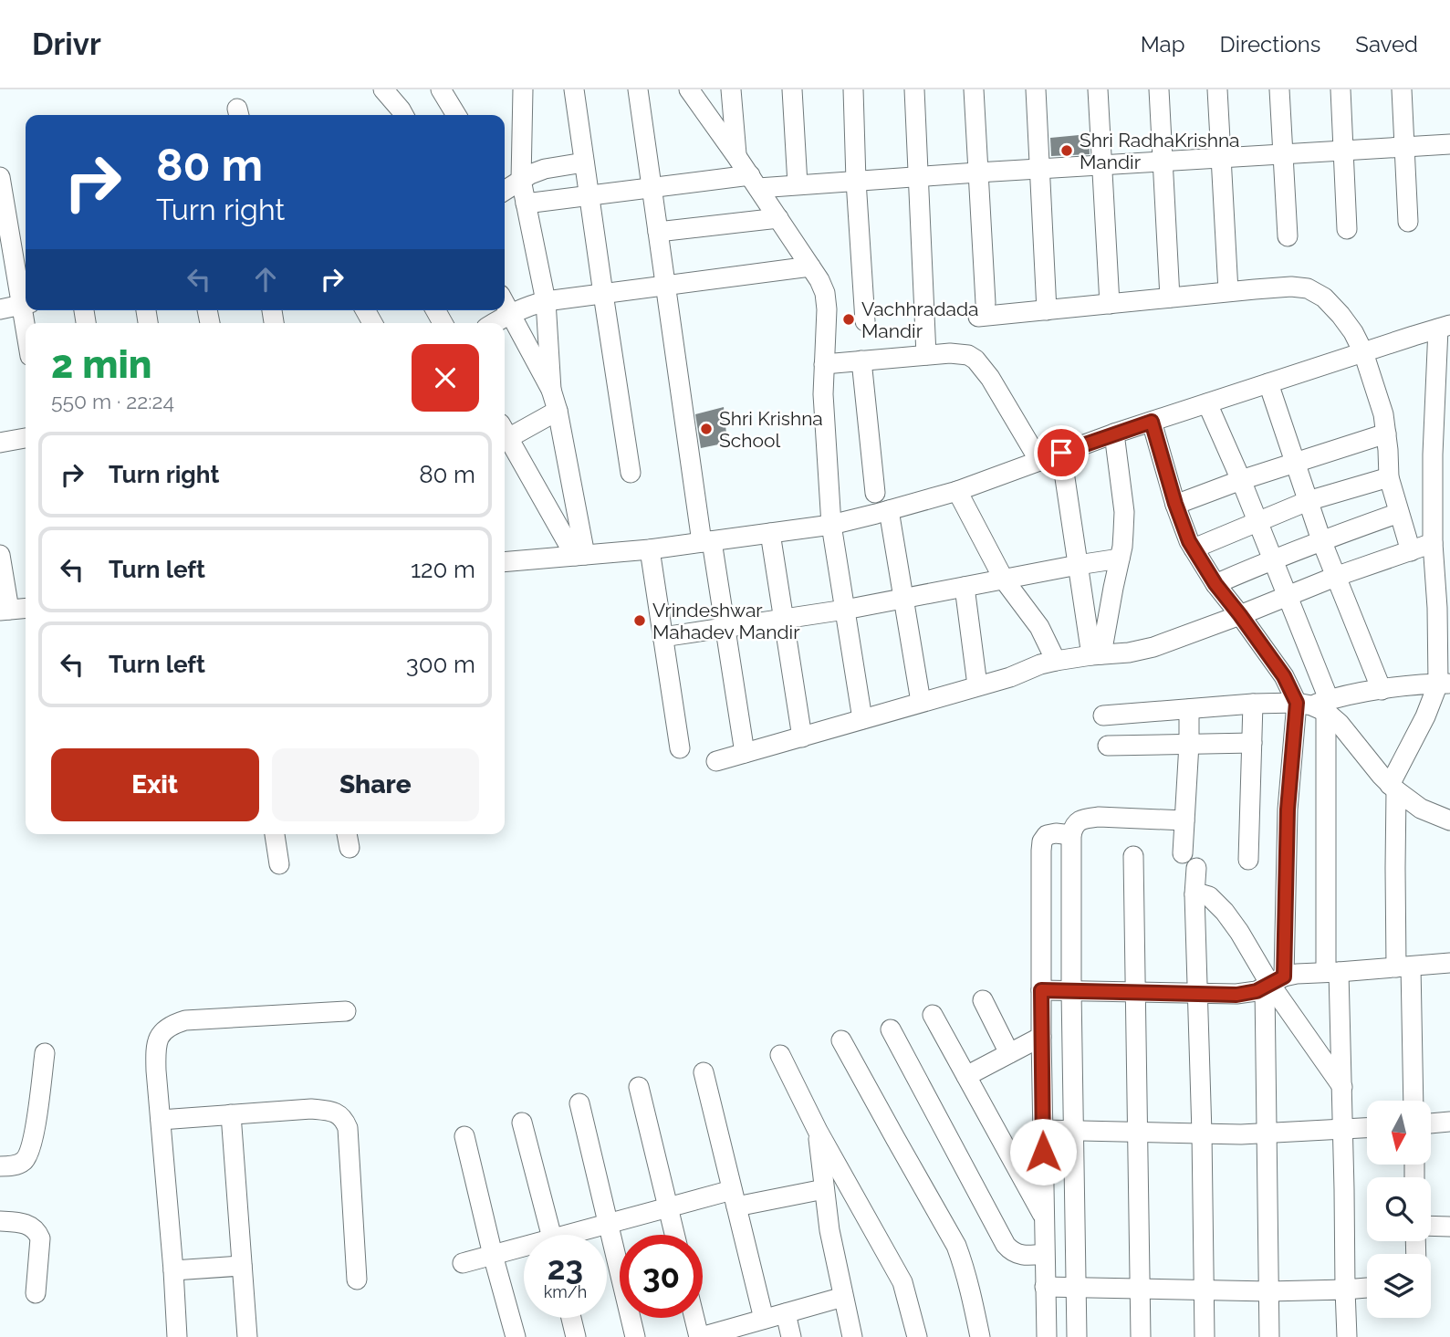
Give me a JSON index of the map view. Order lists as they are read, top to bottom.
{
  "places": [
    "Shri RadhaKrishna Mandir",
    "Vachhradada Mandir",
    "Shri Krishna School",
    "Vrindeshwar Mahadev Mandir"
  ],
  "north": "bottom",
  "page": {
    "header": "Drivr",
    "nav": ["Map", "Directions", "Saved"],
    "turn": ["80 m", "Turn right"],
    "heading": ["2 min", "550 m · 22:24"],
    "list": [
      {
        "name": "Turn right",
        "value": "80 m"
      },
      {
        "name": "Turn left",
        "value": "120 m"
      },
      {
        "name": "Turn left",
        "value": "300 m"
      }
    ],
    "buttons": ["Exit", "Share"],
    "speed": "23 km/h",
    "limit": "30"
  }
}
